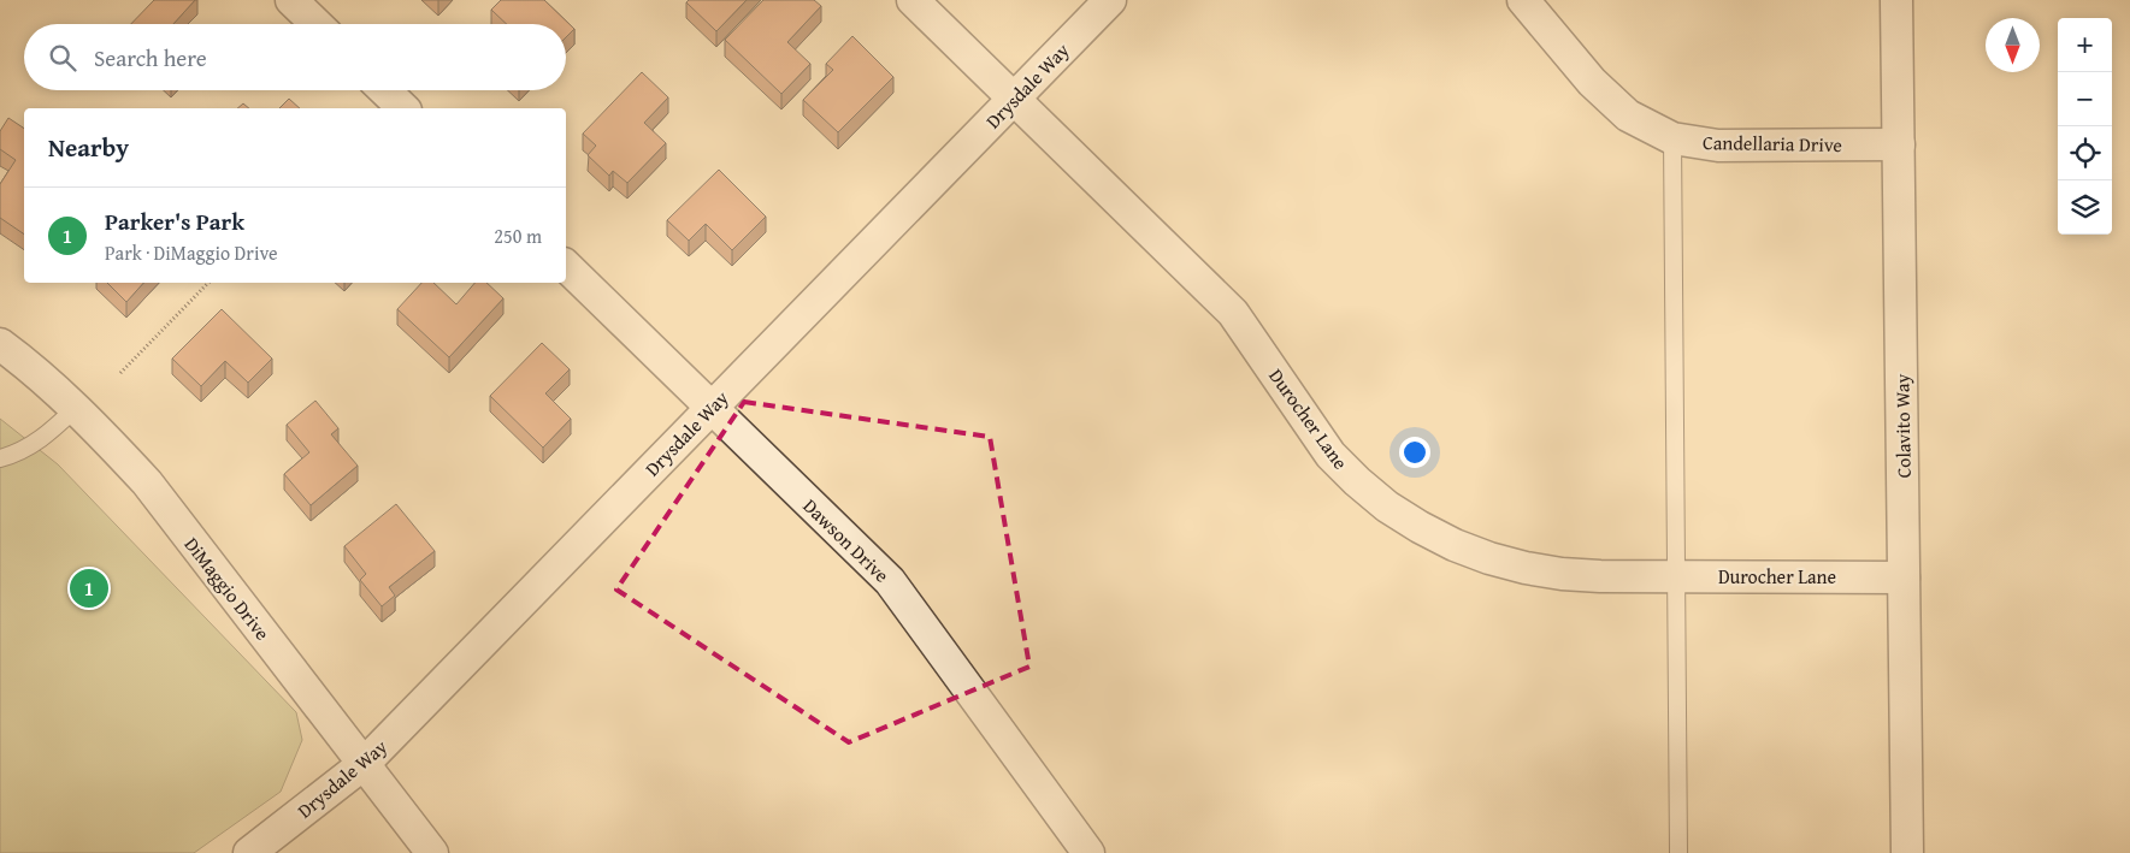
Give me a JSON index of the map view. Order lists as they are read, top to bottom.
{
  "streets": {
    "street": [
      "Drysdale Way",
      "Candellaria Drive",
      "Durocher Lane",
      "Colavito Way",
      "Dawson Drive",
      "DiMaggio Drive"
    ]
  },
  "crossings": [
    ["Drysdale Way", "Durocher Lane"],
    ["Drysdale Way", "Dawson Drive"],
    ["Drysdale Way", "DiMaggio Drive"],
    ["Candellaria Drive", "Colavito Way"],
    ["Durocher Lane", "Colavito Way"]
  ],
  "north": "bottom",
  "page": {
    "map_buttons": ["+", "−"],
    "search": "Search here",
    "heading": "Nearby",
    "list": [
      {
        "mark": "1",
        "name": "Parker's Park",
        "note": "Park · DiMaggio Drive",
        "value": "250 m"
      }
    ],
    "pins": "1"
  }
}
